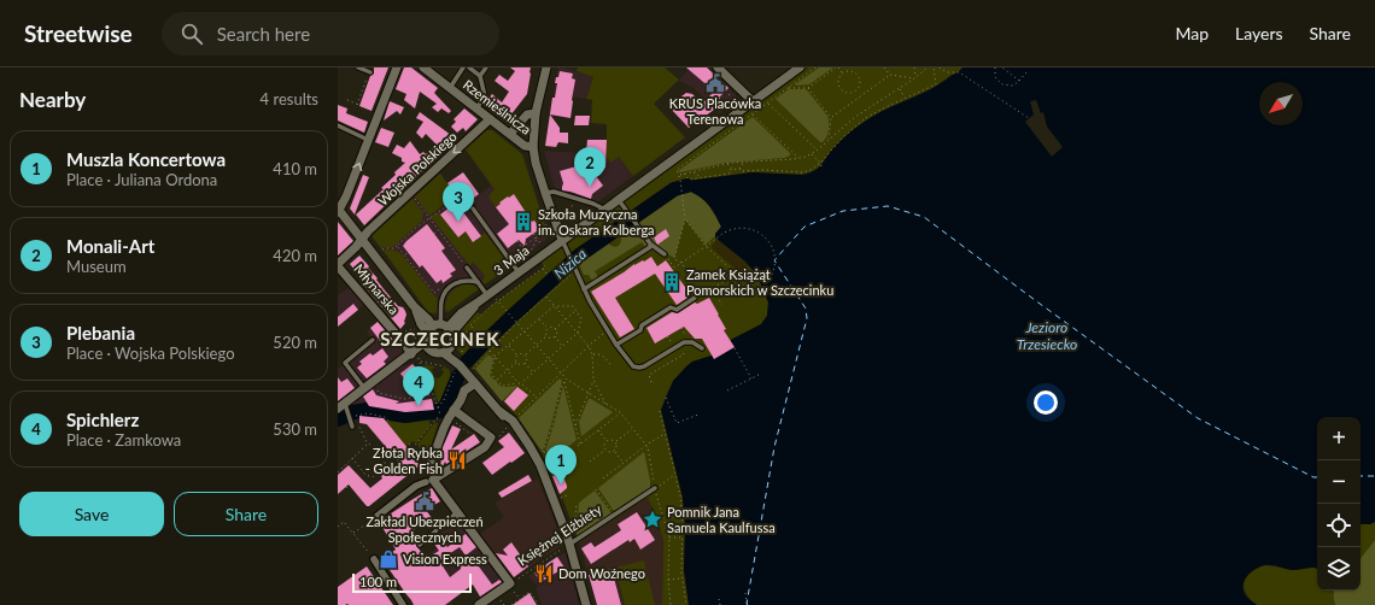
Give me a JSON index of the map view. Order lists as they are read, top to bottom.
{
  "streets": {
    "street": [
      "Rzemieślnicza",
      "Wojska Polskiego",
      "3 Maja",
      "Młynarska",
      "Księżnej Elżbiety"
    ]
  },
  "crossings": [
    ["Rzemieślnicza", "Wojska Polskiego"],
    ["Wojska Polskiego", "Młynarska"]
  ],
  "districts": ["SZCZECINEK"],
  "water": ["Nizica", "Jezioro Trzesiecko"],
  "places": {
    "public building": ["KRUS Placówka Terenowa", "Zakład Ubezpieczeń Społecznych"],
    "building": ["Szkoła Muzyczna im. Oskara Kolberga", "Zamek Książąt Pomorskich w Szczecinku"],
    "restaurant": ["Złota Rybka - Golden Fish", "Dom Woźnego"],
    "place": ["Pomnik Jana Samuela Kaulfussa"],
    "shop": ["Vision Express"]
  },
  "scale_bar": "100 m",
  "north": "bottom left",
  "page": {
    "header": "Streetwise",
    "search": "Search here",
    "nav": ["Map", "Layers", "Share"],
    "heading": ["Nearby", "4 results"],
    "list": [
      {
        "mark": "1",
        "name": "Muszla Koncertowa",
        "note": "Place · Juliana Ordona",
        "value": "410 m"
      },
      {
        "mark": "2",
        "name": "Monali-Art",
        "note": "Museum",
        "value": "420 m"
      },
      {
        "mark": "3",
        "name": "Plebania",
        "note": "Place · Wojska Polskiego",
        "value": "520 m"
      },
      {
        "mark": "4",
        "name": "Spichlerz",
        "note": "Place · Zamkowa",
        "value": "530 m"
      }
    ],
    "pins": [
      "2",
      "3",
      "4",
      "1"
    ],
    "map_buttons": ["+", "−"],
    "buttons": ["Save", "Share"],
    "scale": "100 m"
  }
}
